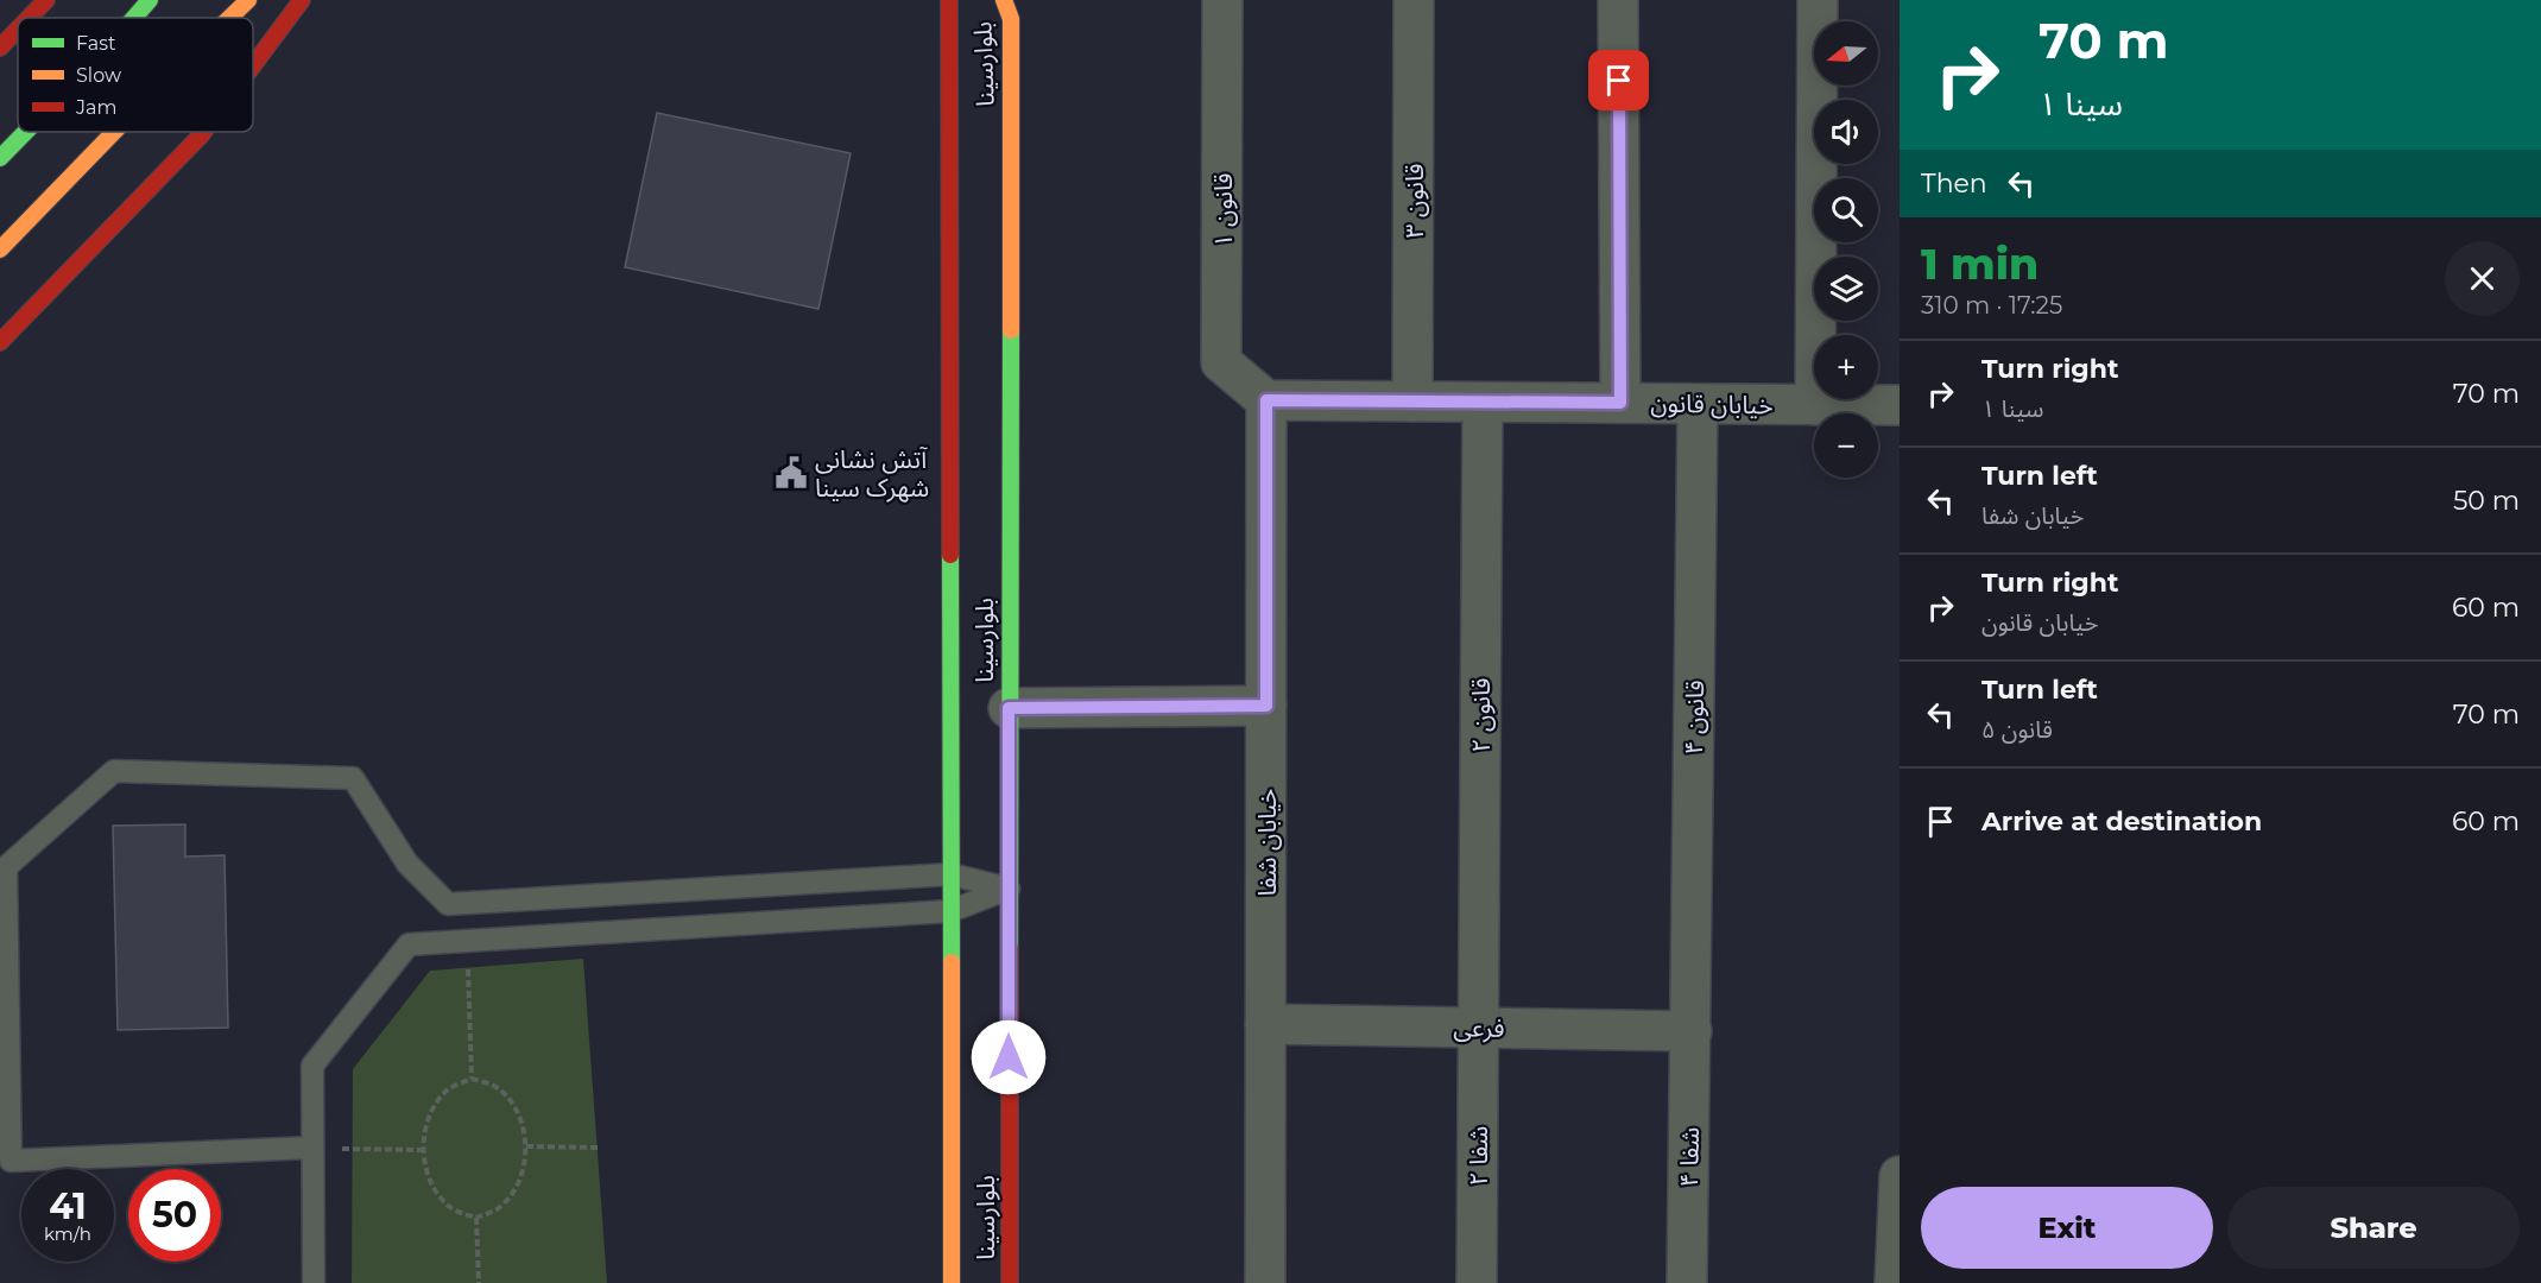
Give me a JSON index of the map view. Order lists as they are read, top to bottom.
{
  "streets": {
    "main road": ["بلوارسینا"],
    "street": [
      "قانون ۳",
      "قانون ۱",
      "خیابان قانون",
      "قانون ۲",
      "قانون ۴",
      "خیابان شفا",
      "فرعی",
      "شفا ۲",
      "شفا ۴"
    ]
  },
  "crossings": [
    ["قانون ۳", "خیابان قانون"],
    ["قانون ۱", "خیابان قانون"],
    ["قانون ۱", "خیابان شفا"],
    ["خیابان قانون", "قانون ۲"],
    ["خیابان قانون", "قانون ۴"],
    ["خیابان قانون", "خیابان شفا"],
    ["قانون ۲", "فرعی"],
    ["قانون ۲", "شفا ۲"],
    ["قانون ۴", "فرعی"],
    ["قانون ۴", "شفا ۴"],
    ["خیابان شفا", "فرعی"],
    ["فرعی", "شفا ۲"],
    ["فرعی", "شفا ۴"]
  ],
  "places": {
    "public building": ["آتش نشانی شهرک سینا"]
  },
  "legend": ["Fast", "Slow", "Jam"],
  "north": "left",
  "page": {
    "turn": ["70 m", "سینا ۱"],
    "map_buttons": ["+", "−"],
    "then": "Then",
    "heading": ["1 min", "310 m · 17:25"],
    "list": [
      {
        "name": "Turn right",
        "note": "سینا ۱",
        "value": "70 m"
      },
      {
        "name": "Turn left",
        "note": "خیابان شفا",
        "value": "50 m"
      },
      {
        "name": "Turn right",
        "note": "خیابان قانون",
        "value": "60 m"
      },
      {
        "name": "Turn left",
        "note": "قانون ۵",
        "value": "70 m"
      },
      {
        "name": "Arrive at destination",
        "value": "60 m"
      }
    ],
    "speed": "41 km/h",
    "limit": "50",
    "buttons": ["Exit", "Share"]
  }
}
